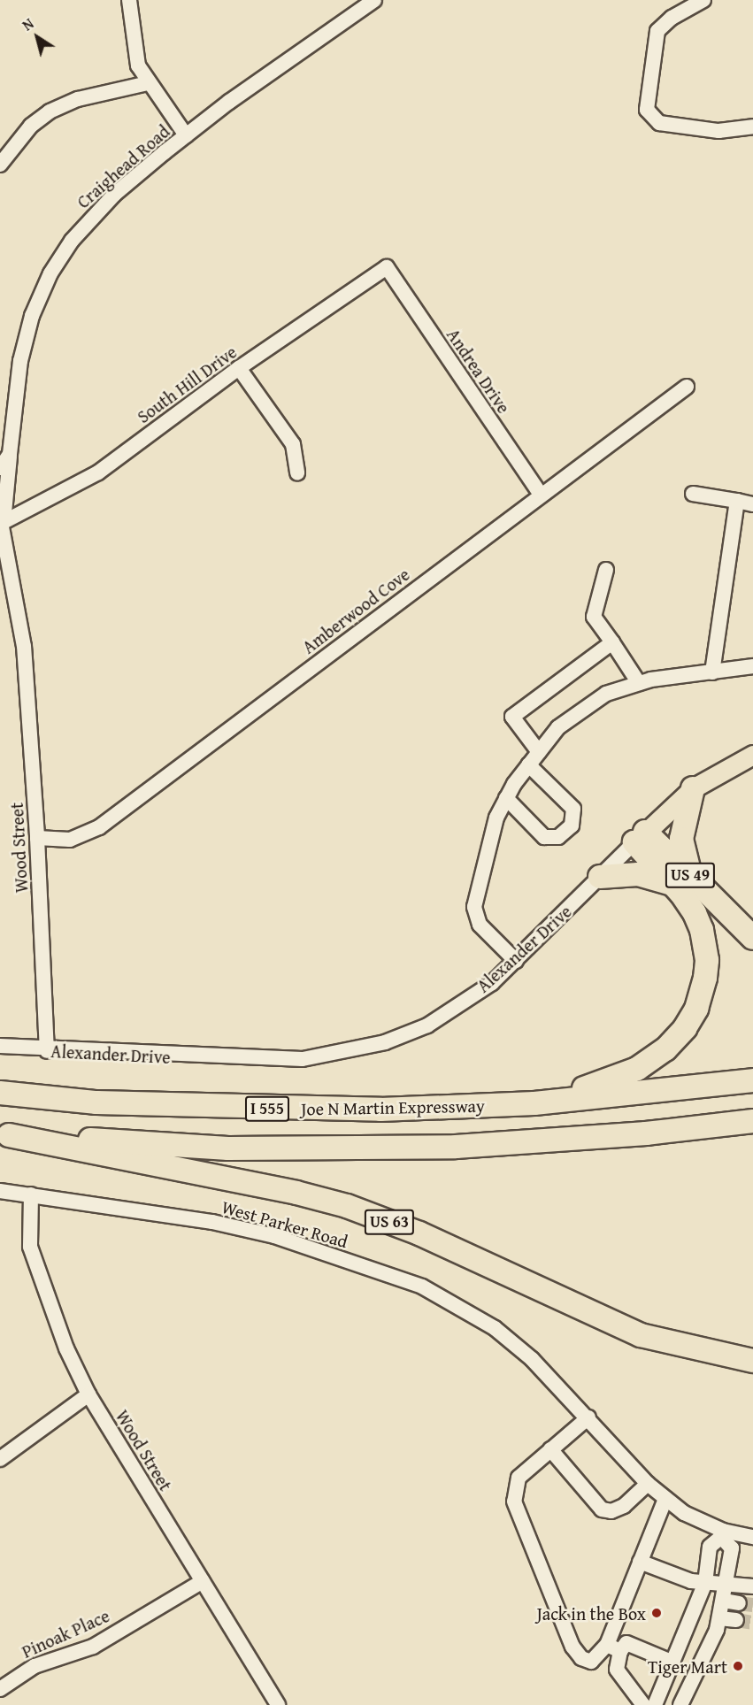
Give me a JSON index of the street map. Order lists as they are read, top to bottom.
{
  "streets": {
    "highway": [
      "US 49",
      "Joe N Martin Expressway",
      "I 555",
      "US 63"
    ],
    "main road": ["Alexander Drive"],
    "street": [
      "Craighead Road",
      "Andrea Drive",
      "South Hill Drive",
      "Amberwood Cove",
      "Wood Street",
      "West Parker Road",
      "Pinoak Place"
    ]
  },
  "crossings": [
    ["Craighead Road", "Wood Street"],
    ["Andrea Drive", "South Hill Drive"],
    ["Andrea Drive", "Amberwood Cove"],
    ["South Hill Drive", "Wood Street"],
    ["Amberwood Cove", "Wood Street"],
    ["Wood Street", "Alexander Drive"],
    ["Wood Street", "West Parker Road"],
    ["Wood Street", "Pinoak Place"],
    ["US 49", "Alexander Drive"]
  ],
  "places": ["Jack in the Box", "Tiger Mart"],
  "north": "top left"
}
